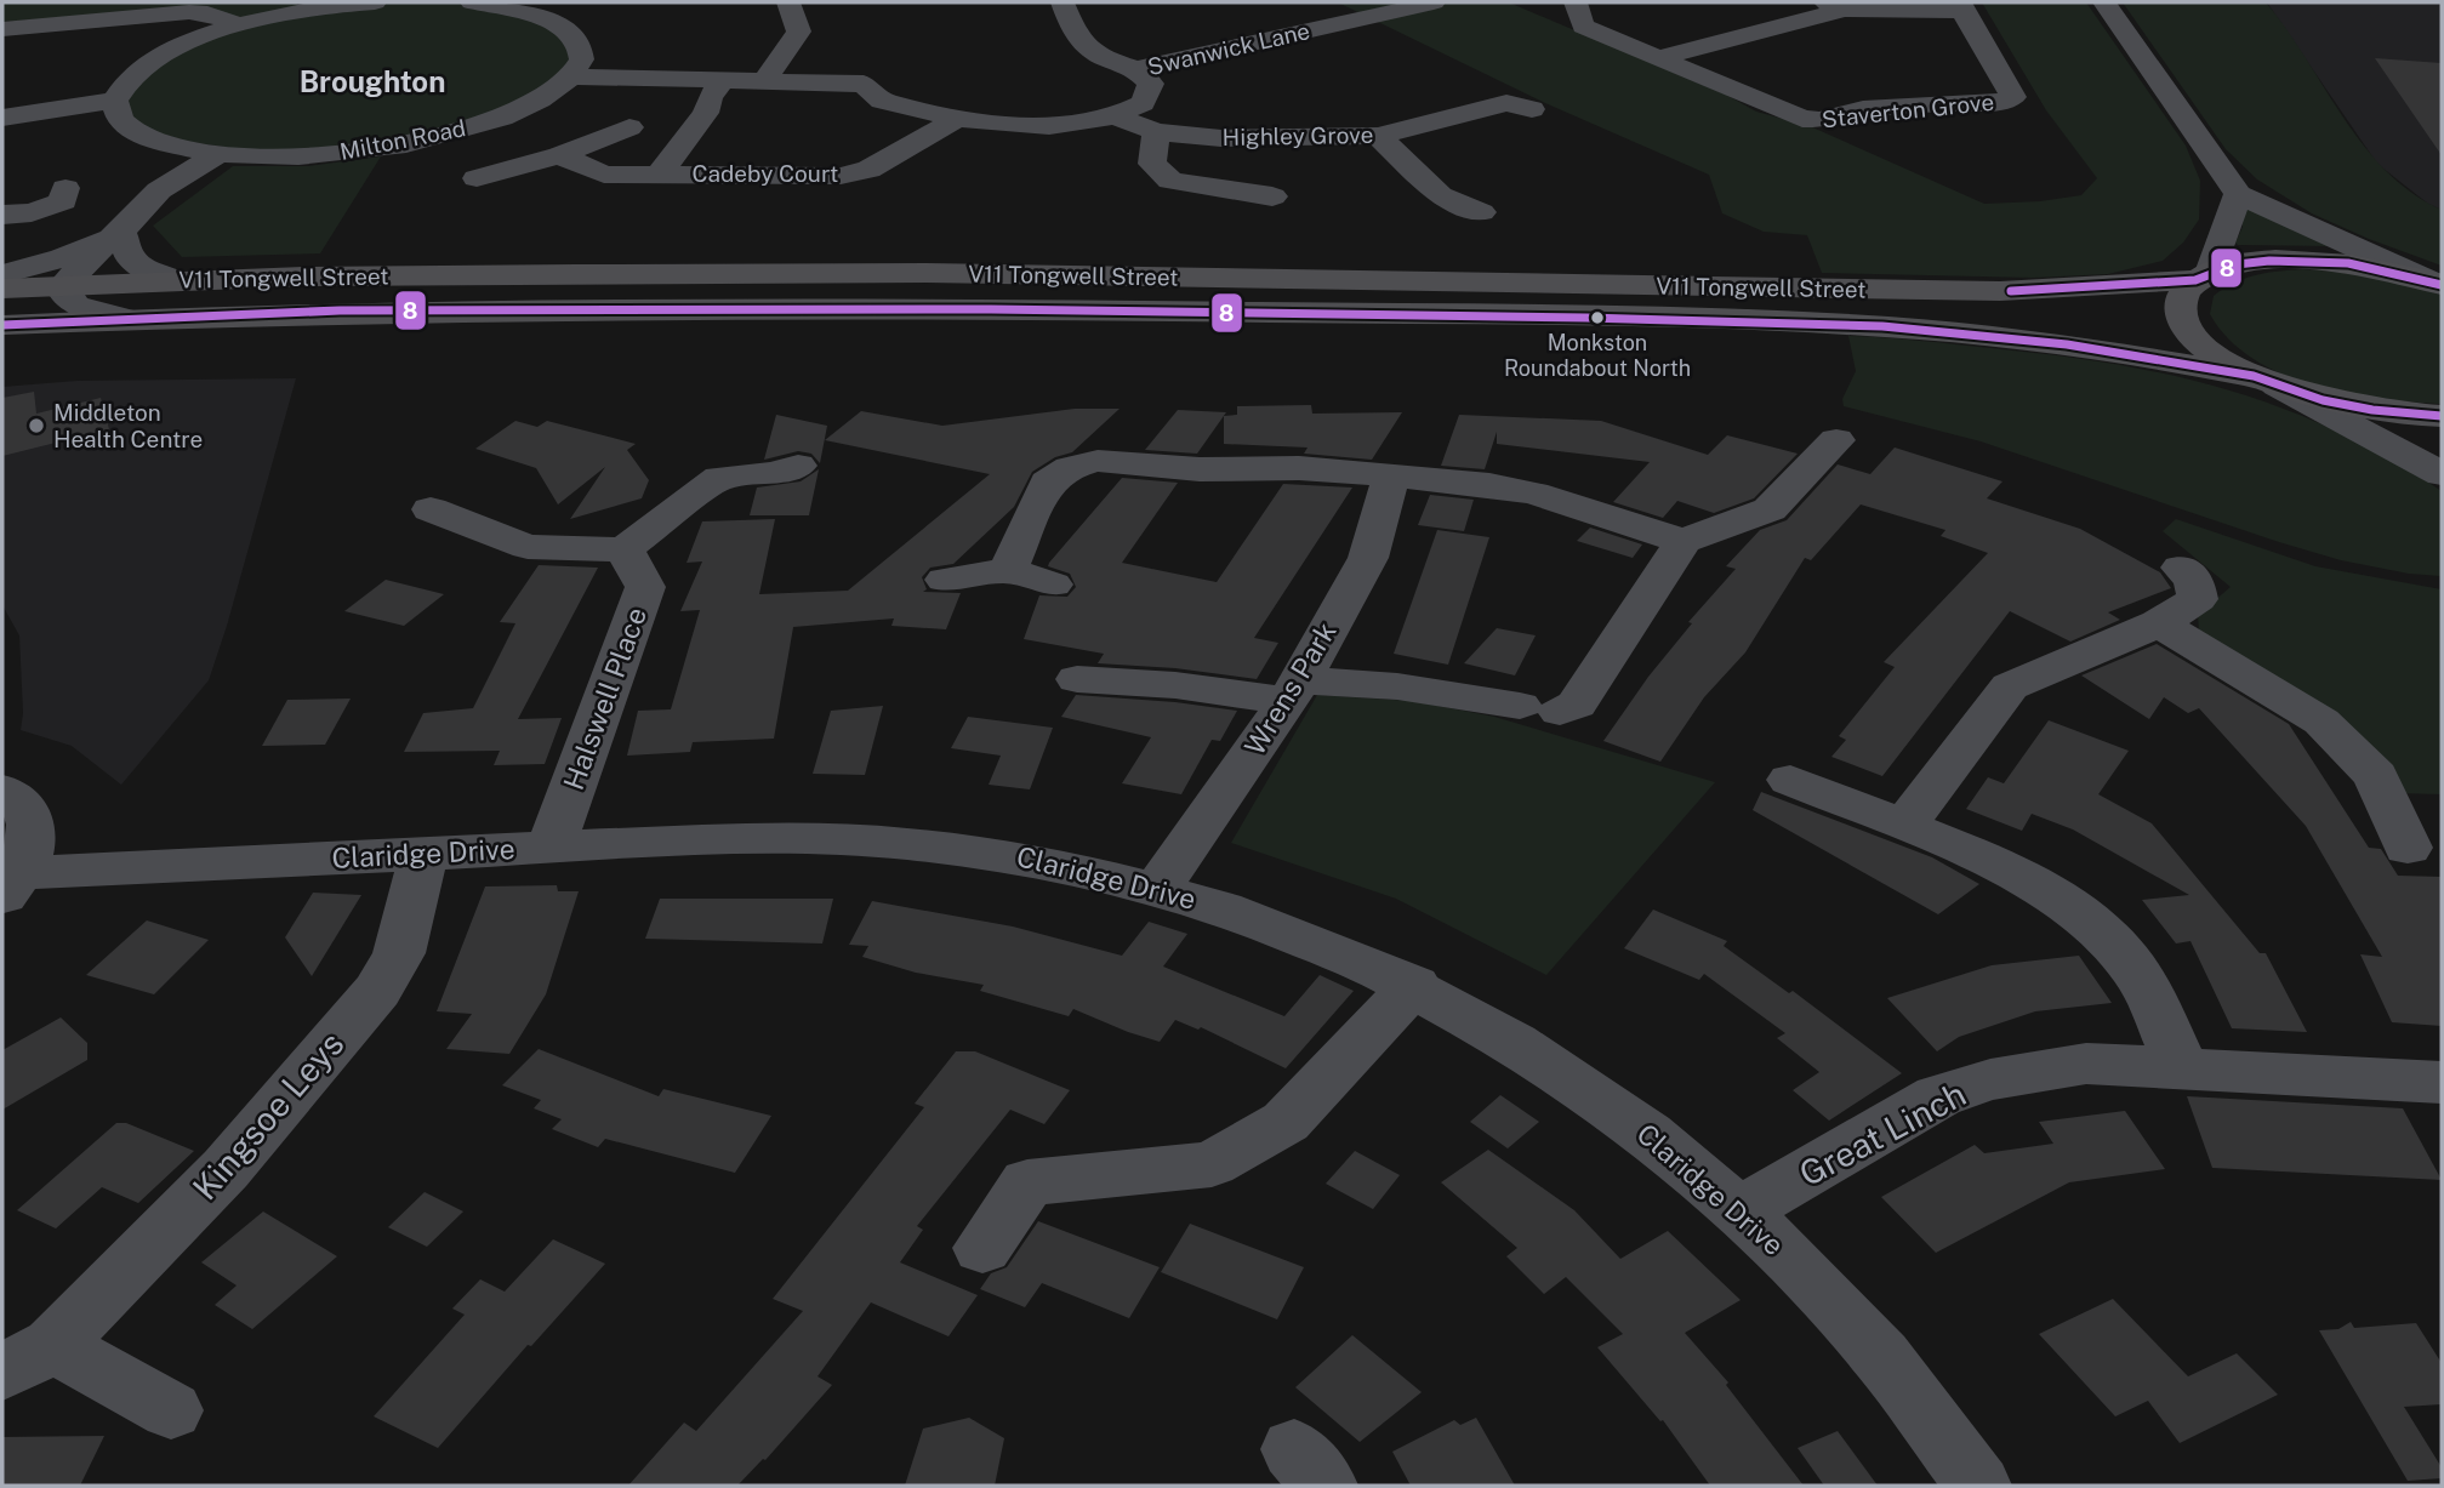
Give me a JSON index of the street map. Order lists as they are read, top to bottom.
{
  "streets": {
    "highway": ["V11 Tongwell Street"],
    "street": [
      "Swanwick Lane",
      "Staverton Grove",
      "Highley Grove",
      "Milton Road",
      "Cadeby Court",
      "Wrens Park",
      "Halswell Place",
      "Claridge Drive",
      "Kingsoe Leys",
      "Great Linch"
    ]
  },
  "crossings": [
    ["Swanwick Lane", "Highley Grove"],
    ["Swanwick Lane", "Milton Road"],
    ["Swanwick Lane", "Cadeby Court"],
    ["Wrens Park", "Claridge Drive"],
    ["Halswell Place", "Claridge Drive"],
    ["Claridge Drive", "Kingsoe Leys"],
    ["Claridge Drive", "Great Linch"]
  ],
  "districts": ["Broughton"],
  "places": ["Monkston Roundabout North", "Middleton Health Centre"],
  "lines": ["transit line 8"]
}
